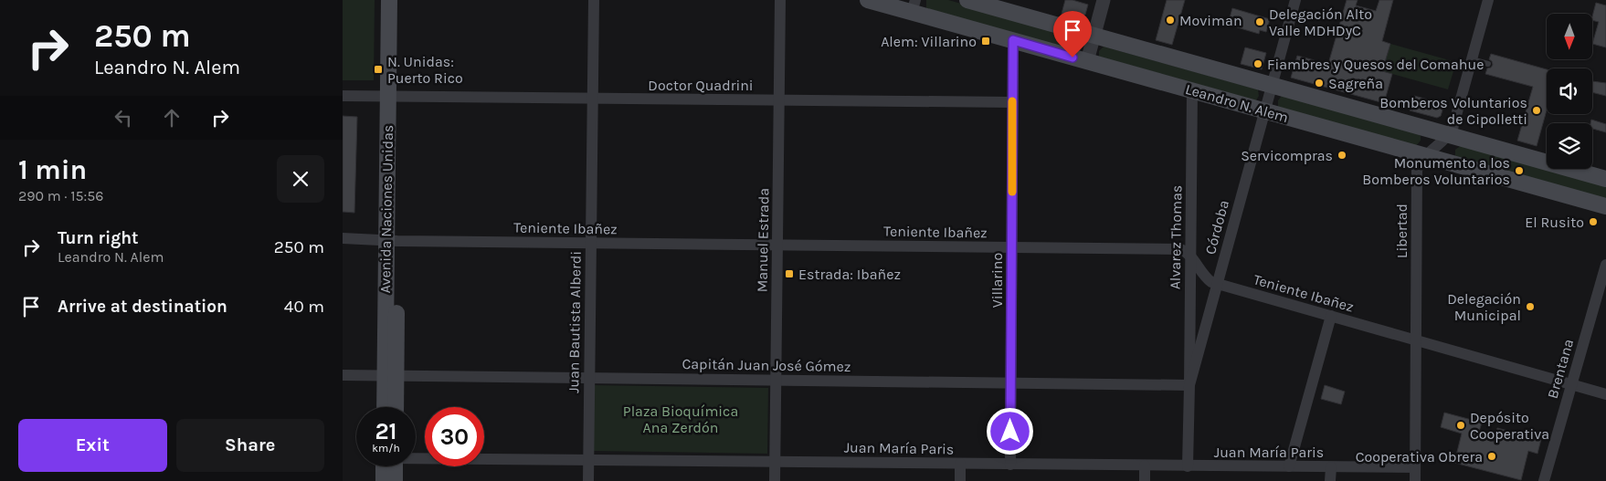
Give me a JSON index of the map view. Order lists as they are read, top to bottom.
{
  "streets": {
    "main road": ["Leandro N. Alem", "Avenida Naciones Unidas"],
    "street": [
      "Doctor Quadrini",
      "Córdoba",
      "Teniente Ibañez",
      "Libertad",
      "Alvarez Thomas",
      "Manuel Estrada",
      "Villarino",
      "Juan Bautista Alberdi",
      "Capitán Juan José Gómez",
      "Brentana",
      "Juan María Paris"
    ]
  },
  "crossings": [
    ["Doctor Quadrini", "Avenida Naciones Unidas"],
    ["Doctor Quadrini", "Manuel Estrada"],
    ["Doctor Quadrini", "Villarino"],
    ["Doctor Quadrini", "Juan Bautista Alberdi"],
    ["Leandro N. Alem", "Córdoba"],
    ["Leandro N. Alem", "Libertad"],
    ["Leandro N. Alem", "Alvarez Thomas"],
    ["Leandro N. Alem", "Villarino"],
    ["Avenida Naciones Unidas", "Teniente Ibañez"],
    ["Avenida Naciones Unidas", "Capitán Juan José Gómez"],
    ["Córdoba", "Teniente Ibañez"],
    ["Córdoba", "Alvarez Thomas"],
    ["Córdoba", "Capitán Juan José Gómez"],
    ["Córdoba", "Juan María Paris"],
    ["Teniente Ibañez", "Libertad"],
    ["Teniente Ibañez", "Alvarez Thomas"],
    ["Teniente Ibañez", "Manuel Estrada"],
    ["Teniente Ibañez", "Villarino"],
    ["Teniente Ibañez", "Juan Bautista Alberdi"],
    ["Teniente Ibañez", "Brentana"],
    ["Libertad", "Juan María Paris"],
    ["Alvarez Thomas", "Capitán Juan José Gómez"],
    ["Manuel Estrada", "Capitán Juan José Gómez"],
    ["Manuel Estrada", "Juan María Paris"],
    ["Villarino", "Capitán Juan José Gómez"],
    ["Villarino", "Juan María Paris"],
    ["Juan Bautista Alberdi", "Capitán Juan José Gómez"],
    ["Juan Bautista Alberdi", "Juan María Paris"]
  ],
  "parks": ["Plaza Bioquímica Ana Zerdón"],
  "places": {
    "other": [
      "Moviman",
      "Delegación Alto Valle MDHDyC",
      "Fiambres y Quesos del Comahue",
      "Sagreña",
      "Bomberos Voluntarios de Cipolletti",
      "Servicompras",
      "Monumento a los Bomberos Voluntarios",
      "El Rusito",
      "Delegación Municipal",
      "Depósito Cooperativa",
      "Cooperativa Obrera"
    ],
    "transit": ["Alem: Villarino", "N. Unidas: Puerto Rico", "Estrada: Ibañez"]
  },
  "north": "bottom",
  "page": {
    "turn": ["250 m", "Leandro N. Alem"],
    "heading": ["1 min", "290 m · 15:56"],
    "list": [
      {
        "name": "Turn right",
        "note": "Leandro N. Alem",
        "value": "250 m"
      },
      {
        "name": "Arrive at destination",
        "value": "40 m"
      }
    ],
    "speed": "21 km/h",
    "limit": "30",
    "buttons": ["Exit", "Share"]
  }
}
